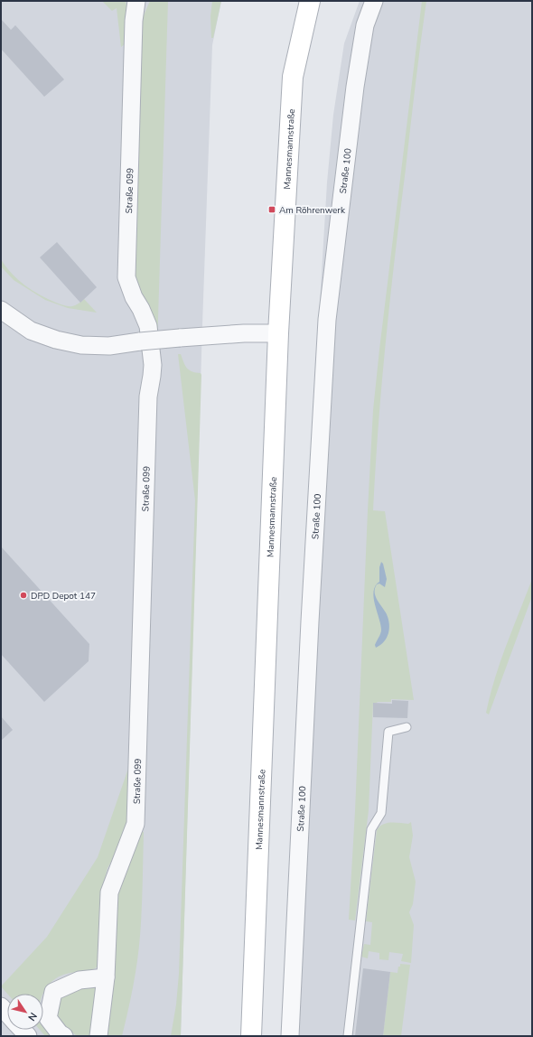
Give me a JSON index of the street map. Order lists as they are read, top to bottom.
{
  "streets": {
    "main road": ["Mannesmannstraße"],
    "street": ["Straße 100", "Straße 099"]
  },
  "places": {
    "transit": ["Am Röhrenwerk"],
    "other": ["DPD Depot 147"]
  },
  "north": "bottom right"
}
